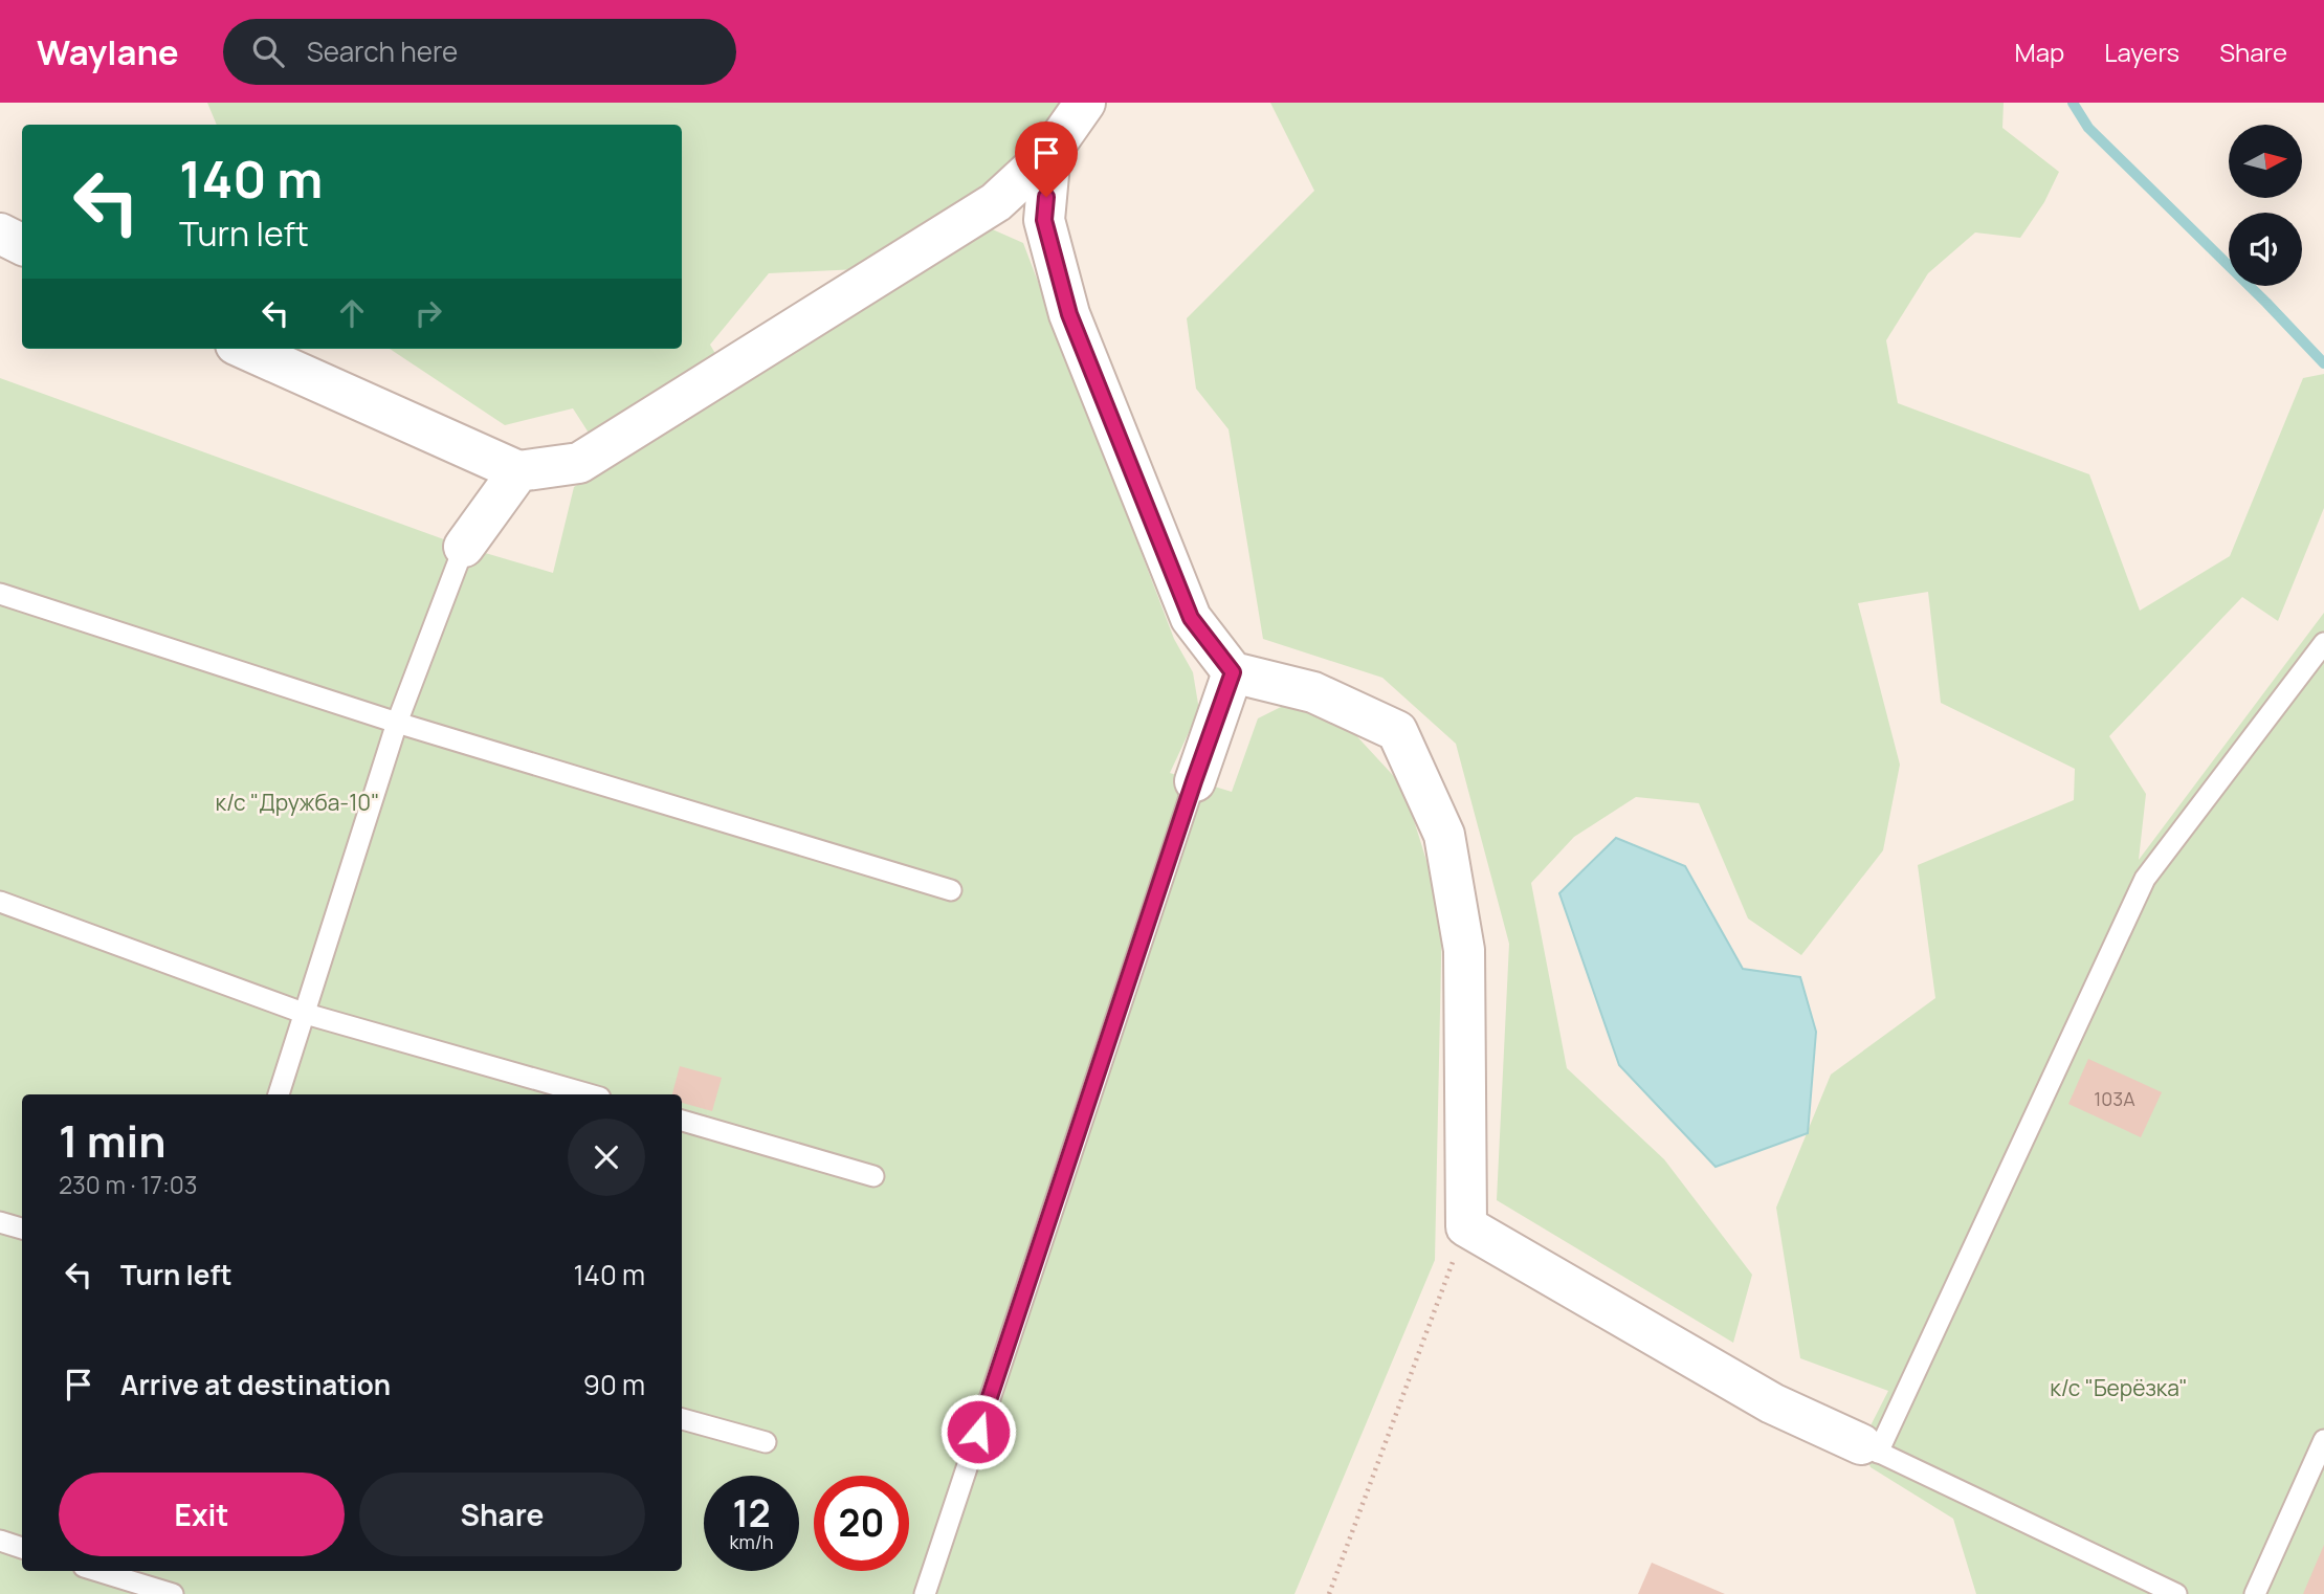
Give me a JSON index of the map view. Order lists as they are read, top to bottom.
{
  "parks": ["к/с \"Дружба-10\"", "к/с \"Берёзка\""],
  "house_numbers": ["103А"],
  "north": "right",
  "page": {
    "header": "Waylane",
    "search": "Search here",
    "nav": ["Map", "Layers", "Share"],
    "turn": ["140 m", "Turn left"],
    "heading": ["1 min", "230 m · 17:03"],
    "list": [
      {
        "name": "Turn left",
        "value": "140 m"
      },
      {
        "name": "Arrive at destination",
        "value": "90 m"
      }
    ],
    "buttons": ["Exit", "Share"],
    "speed": "12 km/h",
    "limit": "20"
  }
}
